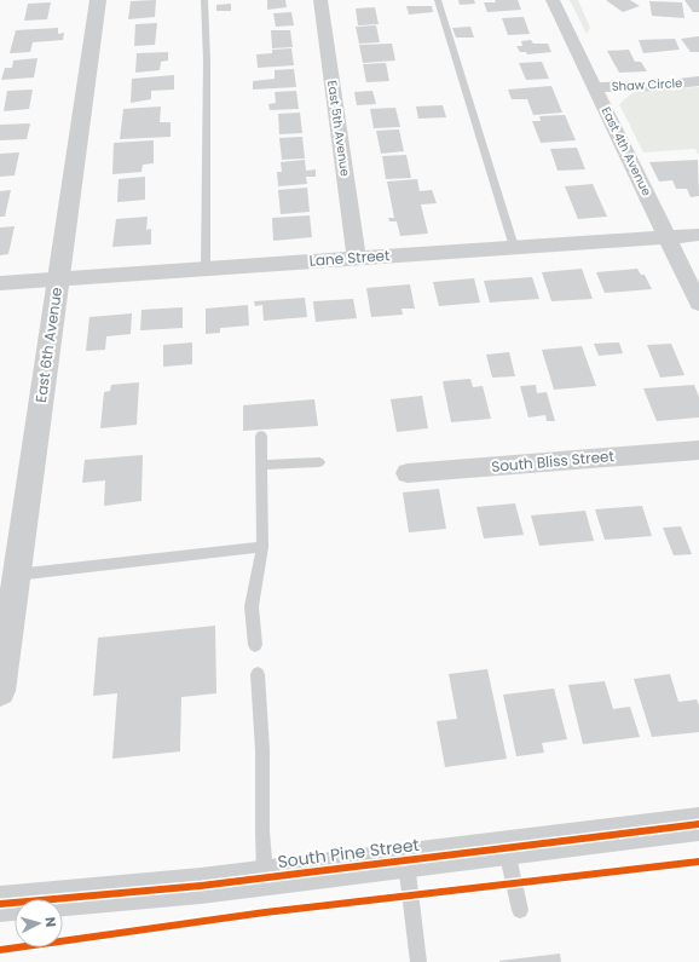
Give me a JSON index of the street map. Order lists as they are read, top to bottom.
{
  "streets": {
    "street": [
      "Shaw Circle",
      "East 5th Avenue",
      "East 4th Avenue",
      "Lane Street",
      "East 6th Avenue",
      "South Bliss Street",
      "South Pine Street"
    ]
  },
  "crossings": [
    ["Shaw Circle", "East 4th Avenue"],
    ["East 5th Avenue", "Lane Street"],
    ["East 4th Avenue", "Lane Street"],
    ["Lane Street", "East 6th Avenue"]
  ],
  "north": "right"
}
